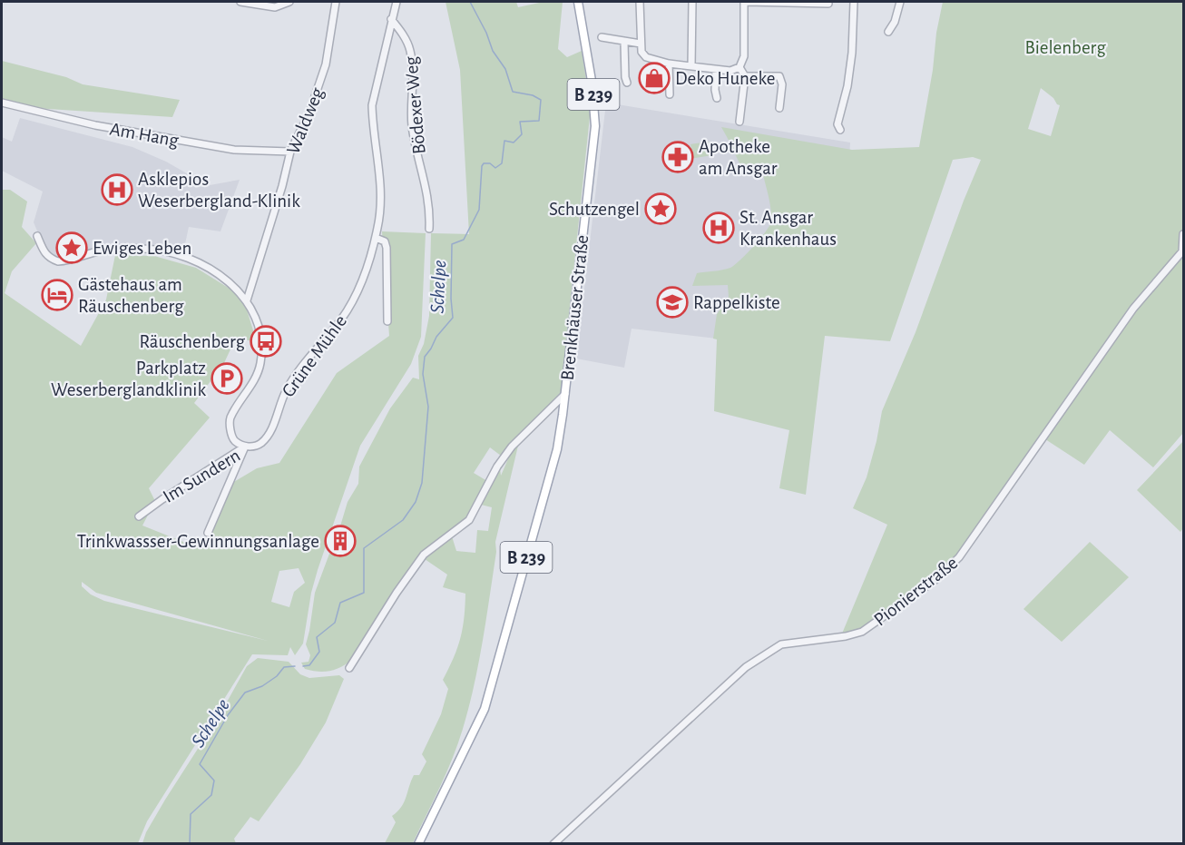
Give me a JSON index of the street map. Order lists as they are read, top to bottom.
{
  "streets": {
    "main road": ["B 239", "Brenkhäuser Straße"],
    "street": [
      "Bödexer Weg",
      "Waldweg",
      "Am Hang",
      "Grüne Mühle",
      "Im Sundern",
      "Pionierstraße"
    ]
  },
  "crossings": [
    ["B 239", "Brenkhäuser Straße"],
    ["Bödexer Weg", "Grüne Mühle"],
    ["Waldweg", "Am Hang"],
    ["Waldweg", "Grüne Mühle"],
    ["Grüne Mühle", "Im Sundern"]
  ],
  "water": ["Schelpe"],
  "parks": ["Bielenberg"],
  "places": {
    "shop": ["Deko Huneke"],
    "pharmacy": ["Apotheke am Ansgar"],
    "hospital": ["Asklepios Weserbergland-Klinik", "St. Ansgar Krankenhaus"],
    "place": ["Schutzengel", "Ewiges Leben"],
    "hotel": ["Gästehaus am Räuschenberg"],
    "school or university": ["Rappelkiste"],
    "bus stop": ["Räuschenberg"],
    "parking": ["Parkplatz Weserberglandklinik"],
    "building": ["Trinkwassser-Gewinnungsanlage"]
  }
}
